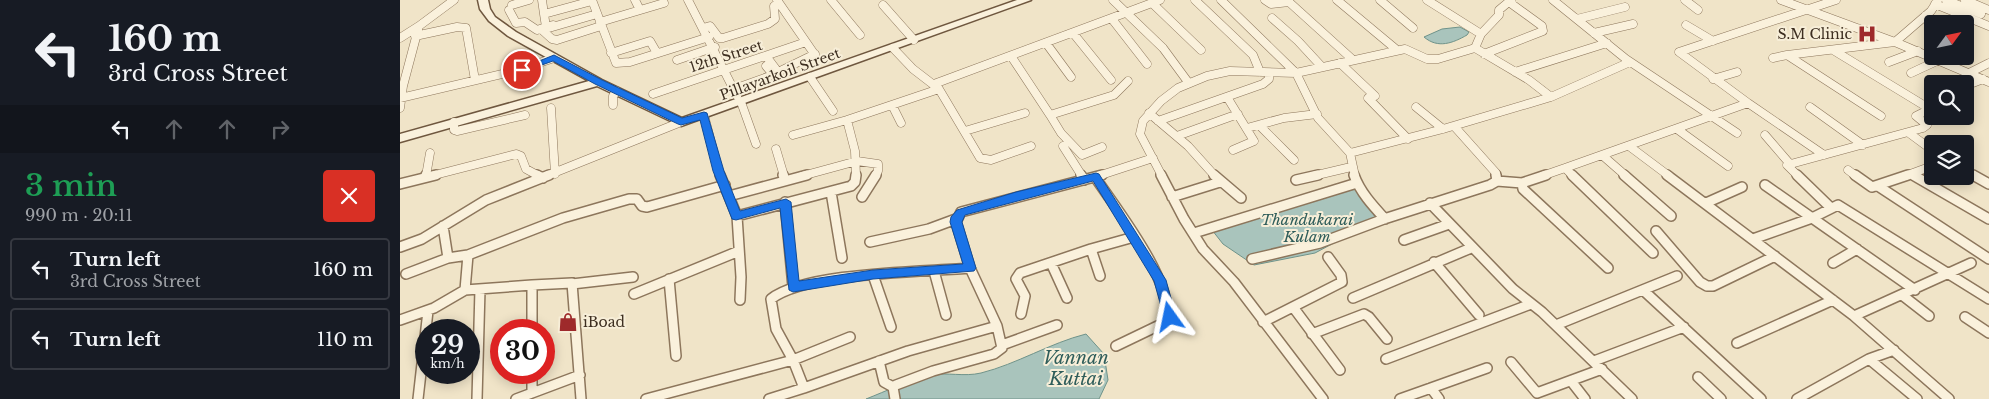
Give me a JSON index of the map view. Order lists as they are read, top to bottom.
{
  "streets": {
    "street": ["12th Street", "Pillayarkoil Street"]
  },
  "water": ["Thandukarai Kulam", "Vannan Kuttai"],
  "places": {
    "hospital": ["S.M Clinic"],
    "shop": ["iBoad"]
  },
  "north": "top right",
  "page": {
    "turn": ["160 m", "3rd Cross Street"],
    "heading": ["3 min", "990 m · 20:11"],
    "list": [
      {
        "name": "Turn left",
        "note": "3rd Cross Street",
        "value": "160 m"
      },
      {
        "name": "Turn left",
        "value": "110 m"
      }
    ],
    "speed": "29 km/h",
    "limit": "30"
  }
}
